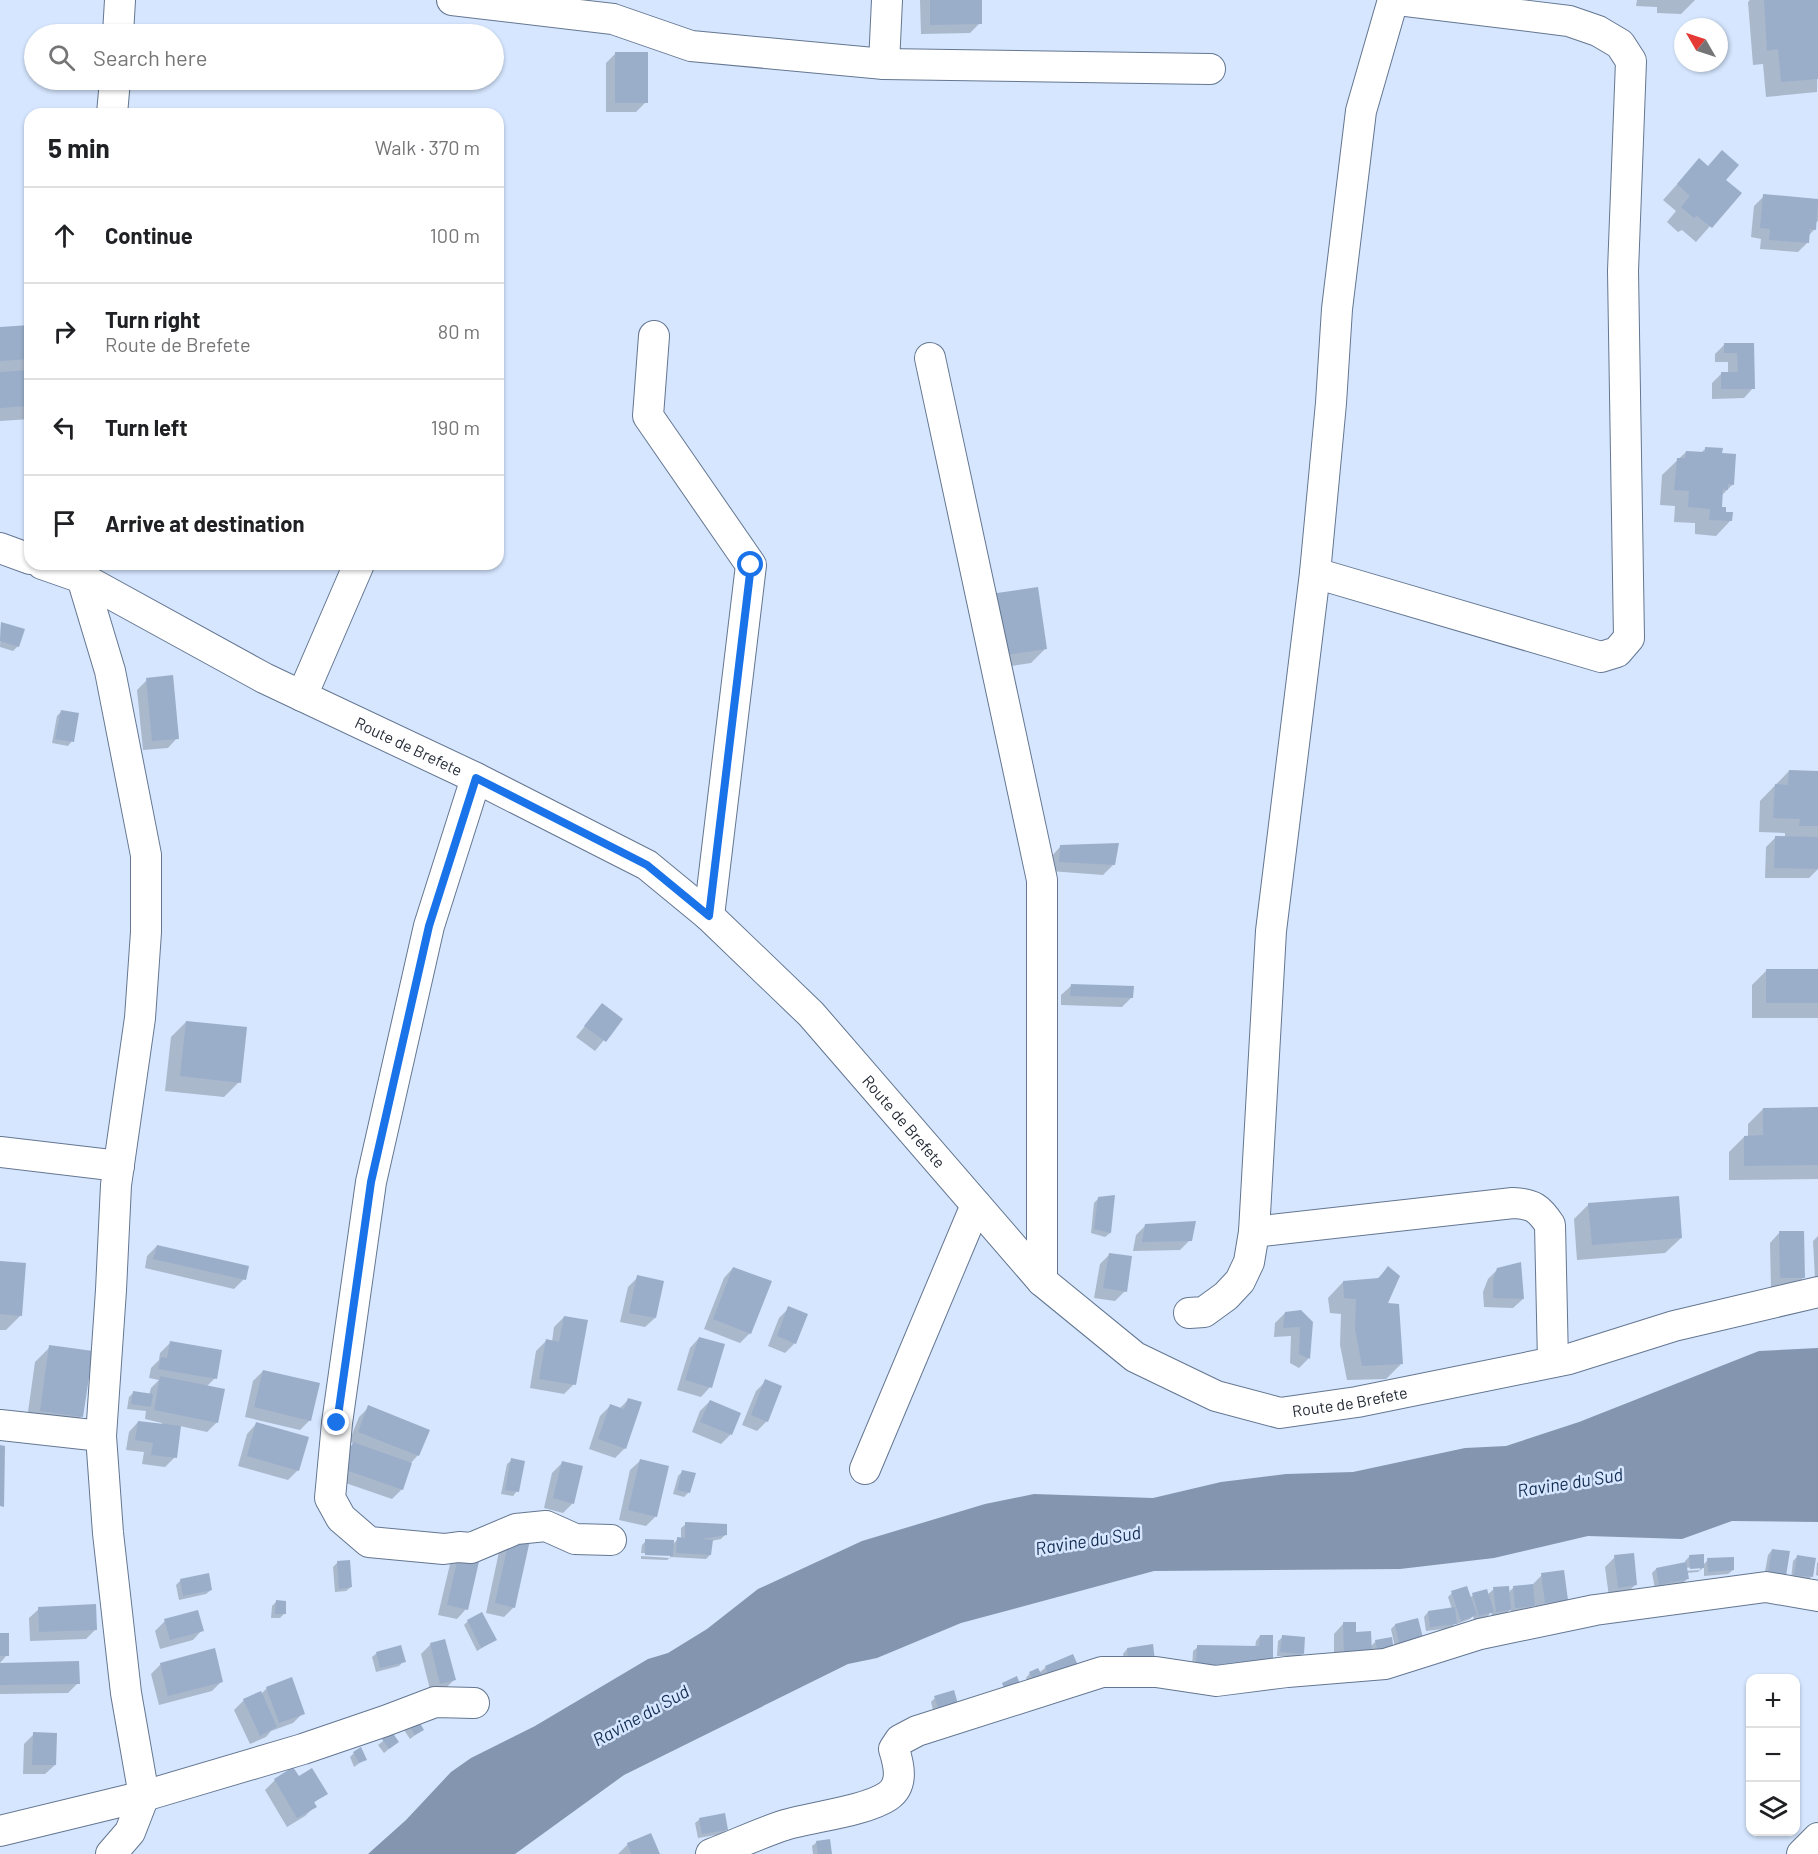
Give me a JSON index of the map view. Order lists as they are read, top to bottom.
{
  "streets": {
    "street": ["Route de Brefete"]
  },
  "water": ["Ravine du Sud"],
  "north": "top left",
  "page": {
    "search": "Search here",
    "heading": ["5 min", "Walk · 370 m"],
    "list": [
      ["Continue", "100 m"],
      ["Turn right", "Route de Brefete", "80 m"],
      ["Turn left", "190 m"],
      "Arrive at destination"
    ],
    "map_buttons": ["+", "−"]
  }
}
